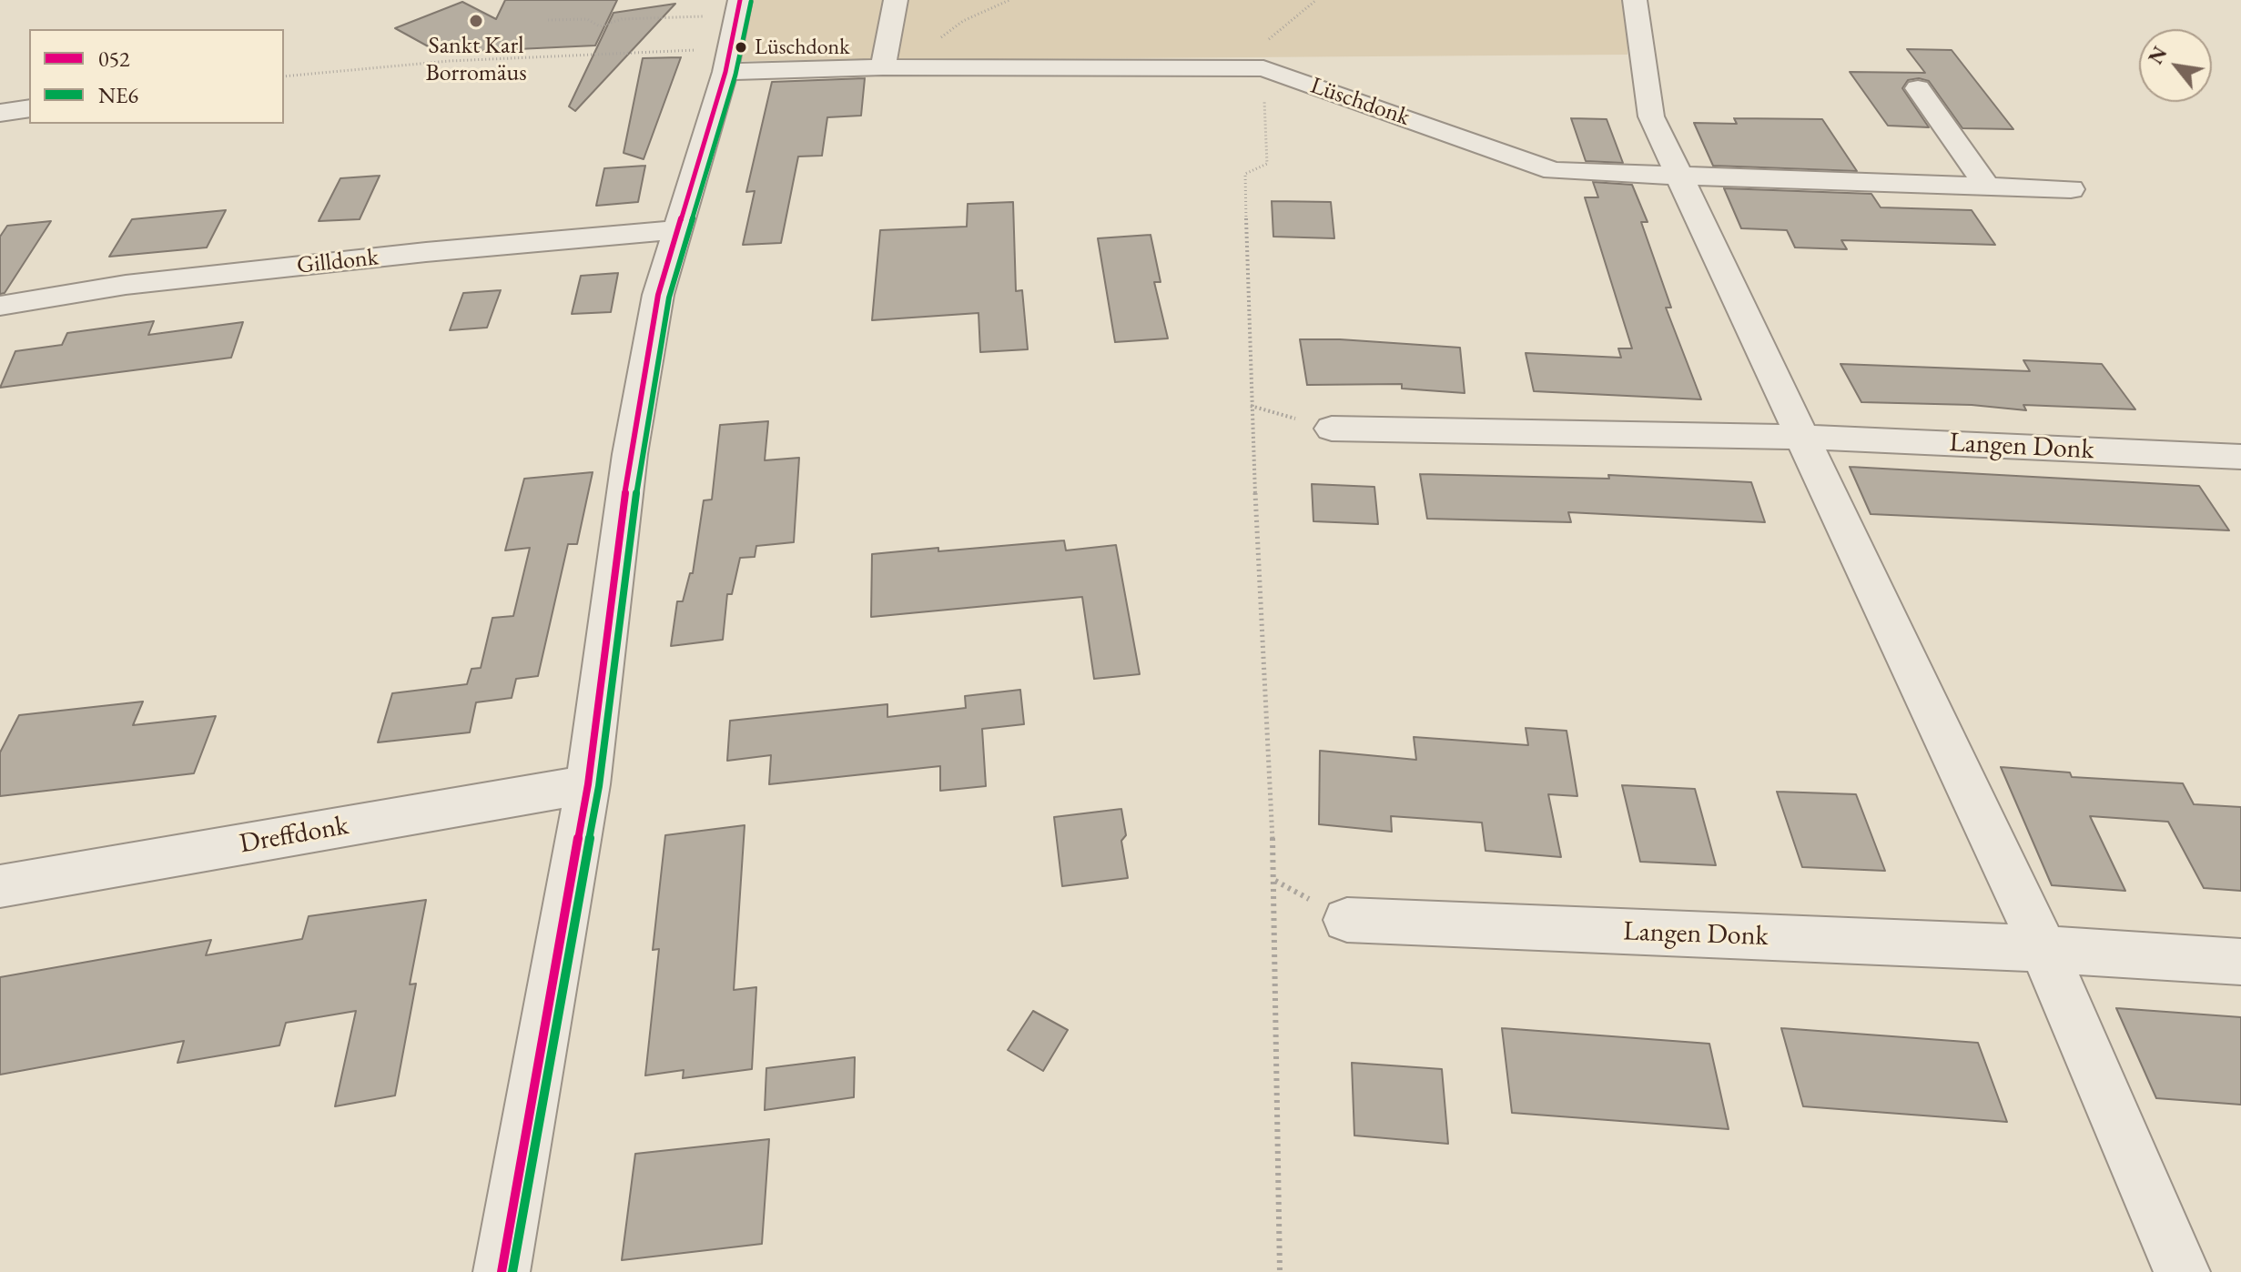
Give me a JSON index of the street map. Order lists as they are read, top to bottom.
{
  "streets": {
    "street": [
      "Lüschdonk",
      "Gilldonk",
      "Langen Donk",
      "Dreffdonk"
    ]
  },
  "places": ["Sankt Karl Borromäus", "Lüschdonk"],
  "lines": ["transit line 052", "transit line NE6"],
  "legend": ["052", "NE6"],
  "north": "top left"
}
